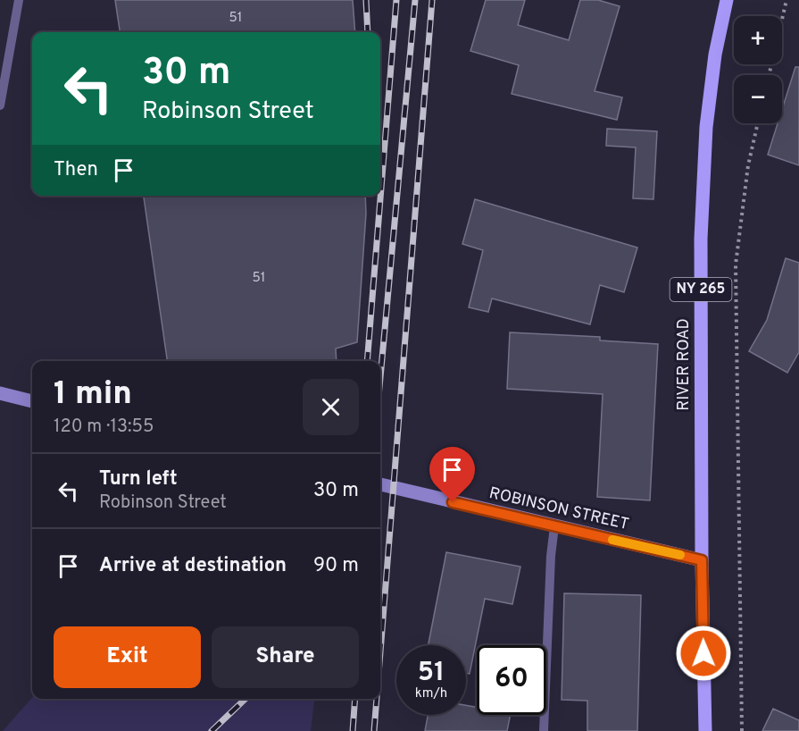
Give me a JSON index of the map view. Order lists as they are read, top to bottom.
{
  "streets": {
    "main road": ["NY 265", "RIVER ROAD"],
    "street": ["ROBINSON STREET"]
  },
  "crossings": [
    ["RIVER ROAD", "ROBINSON STREET"]
  ],
  "house_numbers": ["51", "51"],
  "page": {
    "map_buttons": ["+", "−"],
    "turn": ["30 m", "Robinson Street"],
    "then": "Then",
    "heading": ["1 min", "120 m · 13:55"],
    "list": [
      {
        "name": "Turn left",
        "note": "Robinson Street",
        "value": "30 m"
      },
      {
        "name": "Arrive at destination",
        "value": "90 m"
      }
    ],
    "buttons": ["Exit", "Share"],
    "speed": "51 km/h",
    "limit": "60"
  }
}
